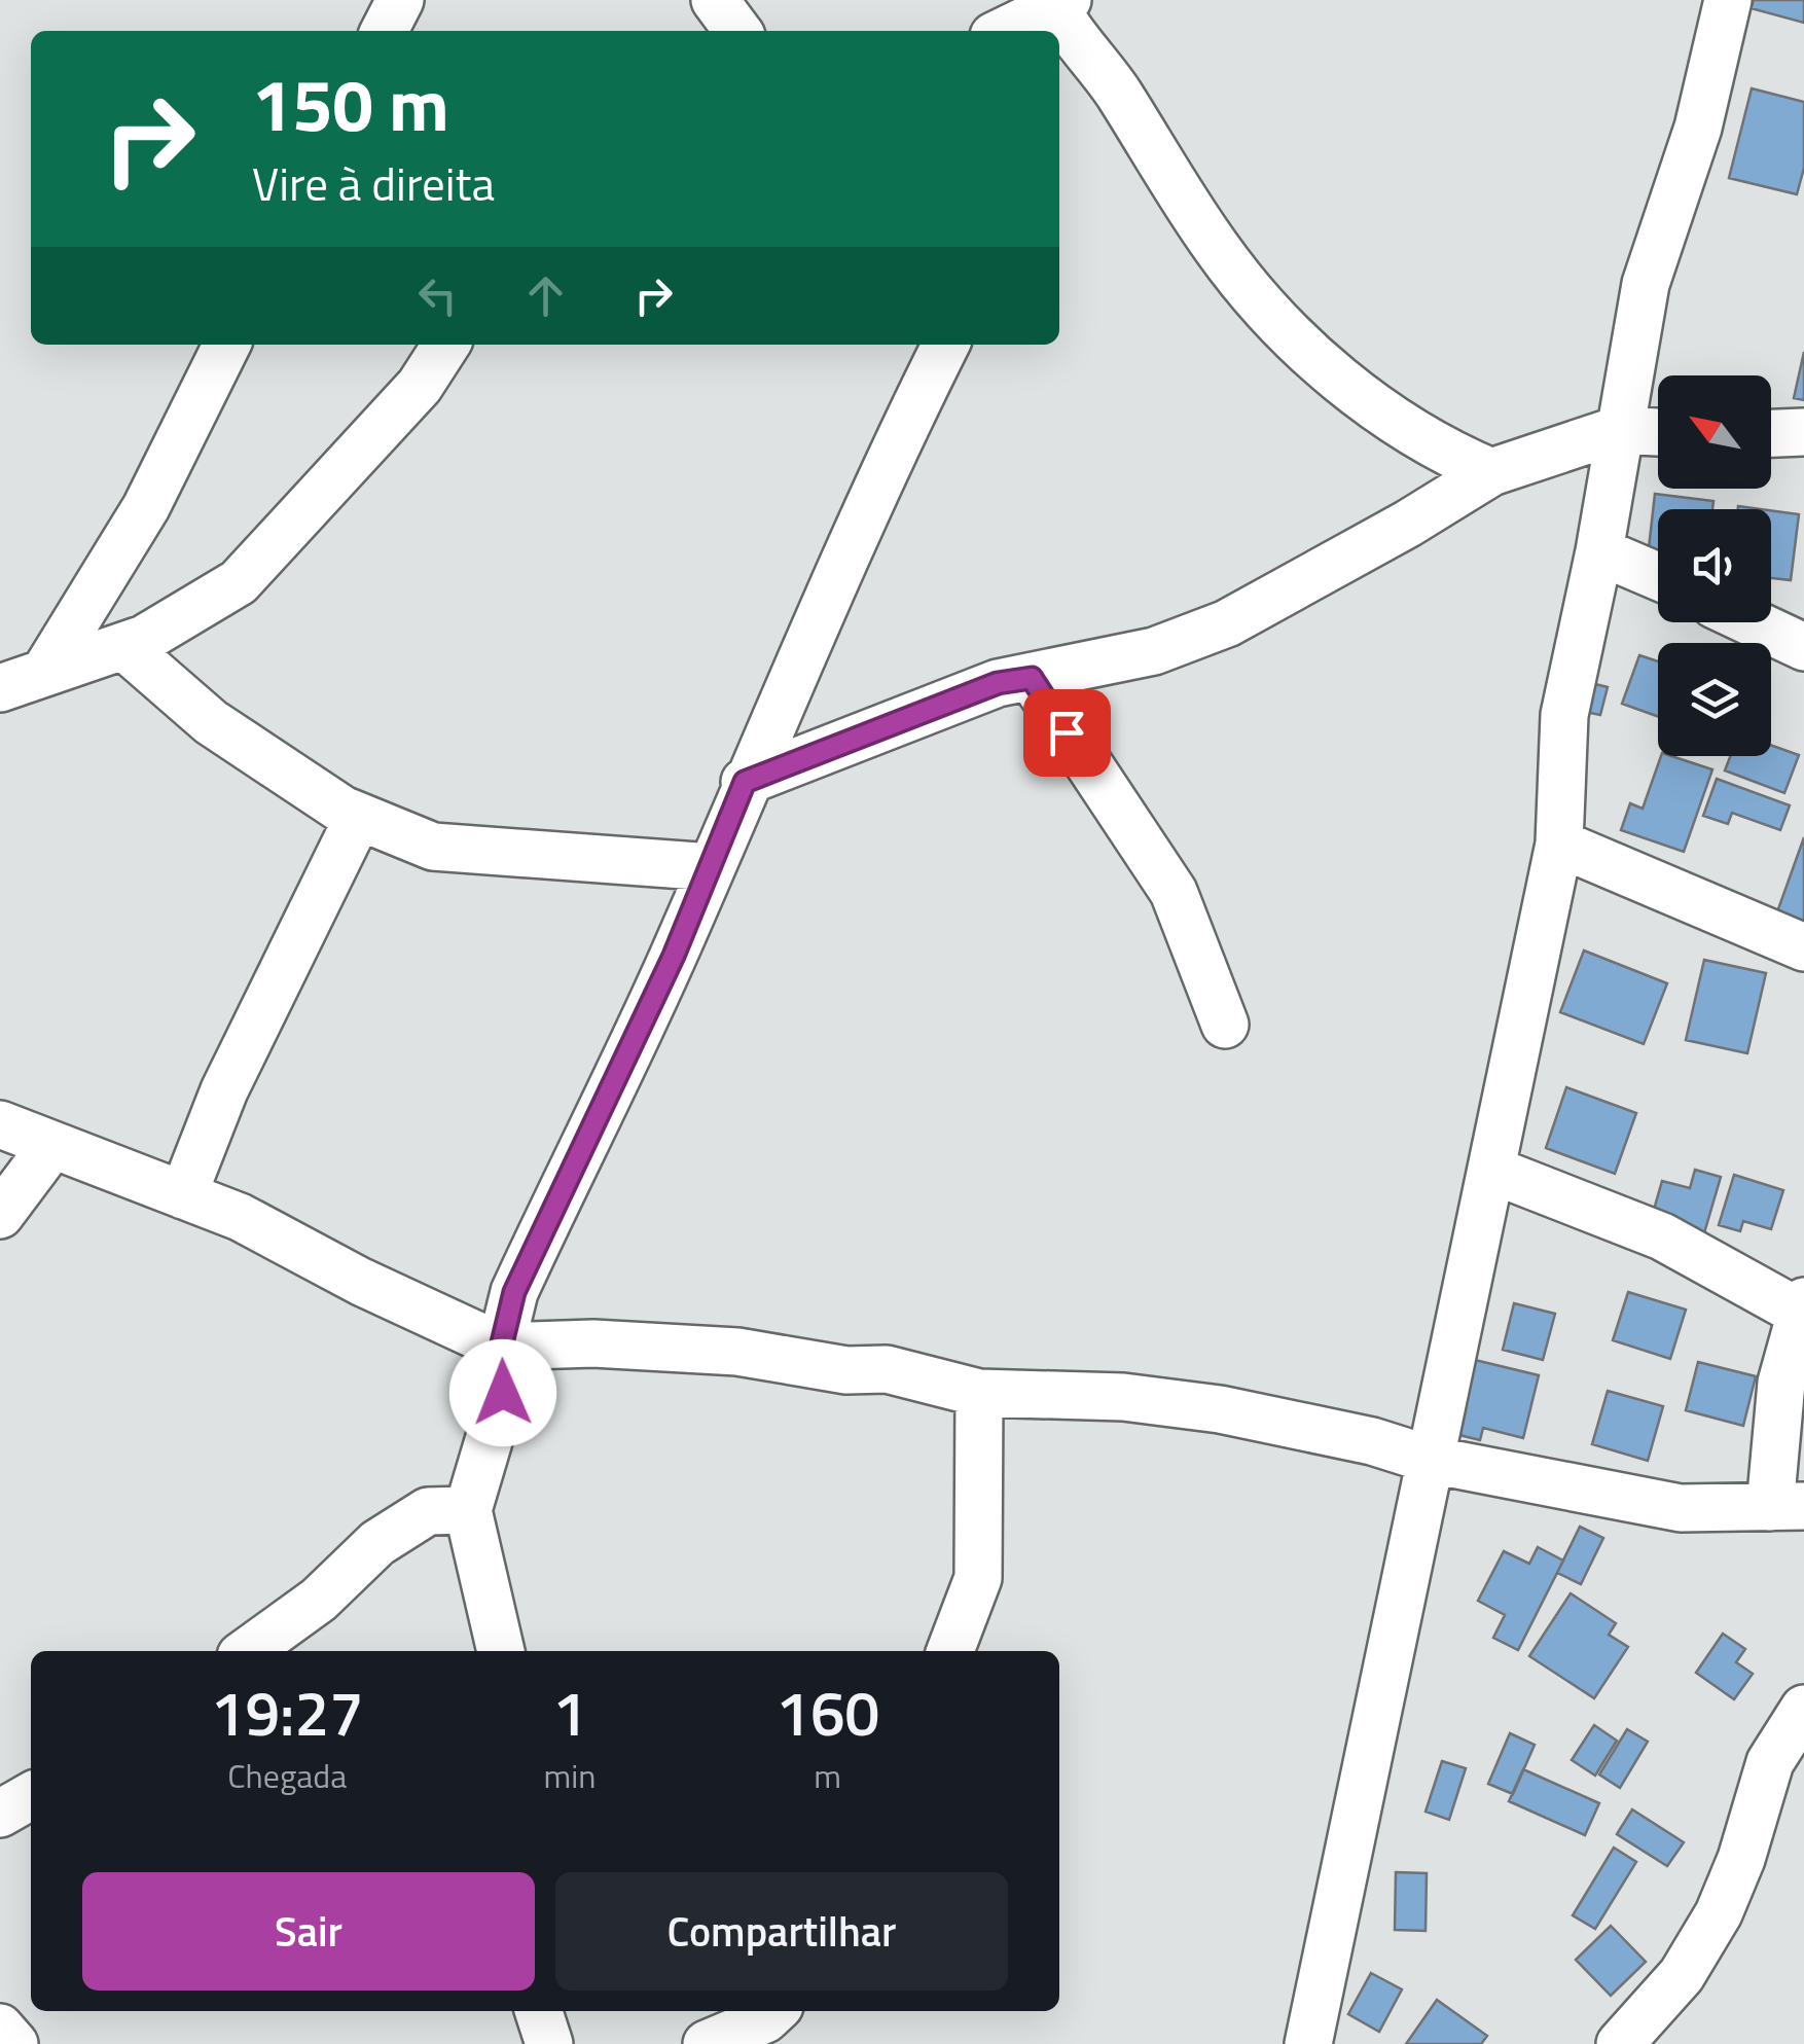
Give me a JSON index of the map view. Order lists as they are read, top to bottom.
{
  "north": "top left",
  "page": {
    "turn": ["150 m", "Vire à direita"],
    "eta": [
      "19:27",
      "Chegada",
      "1",
      "min",
      "160",
      "m"
    ],
    "buttons": ["Sair", "Compartilhar"]
  }
}
